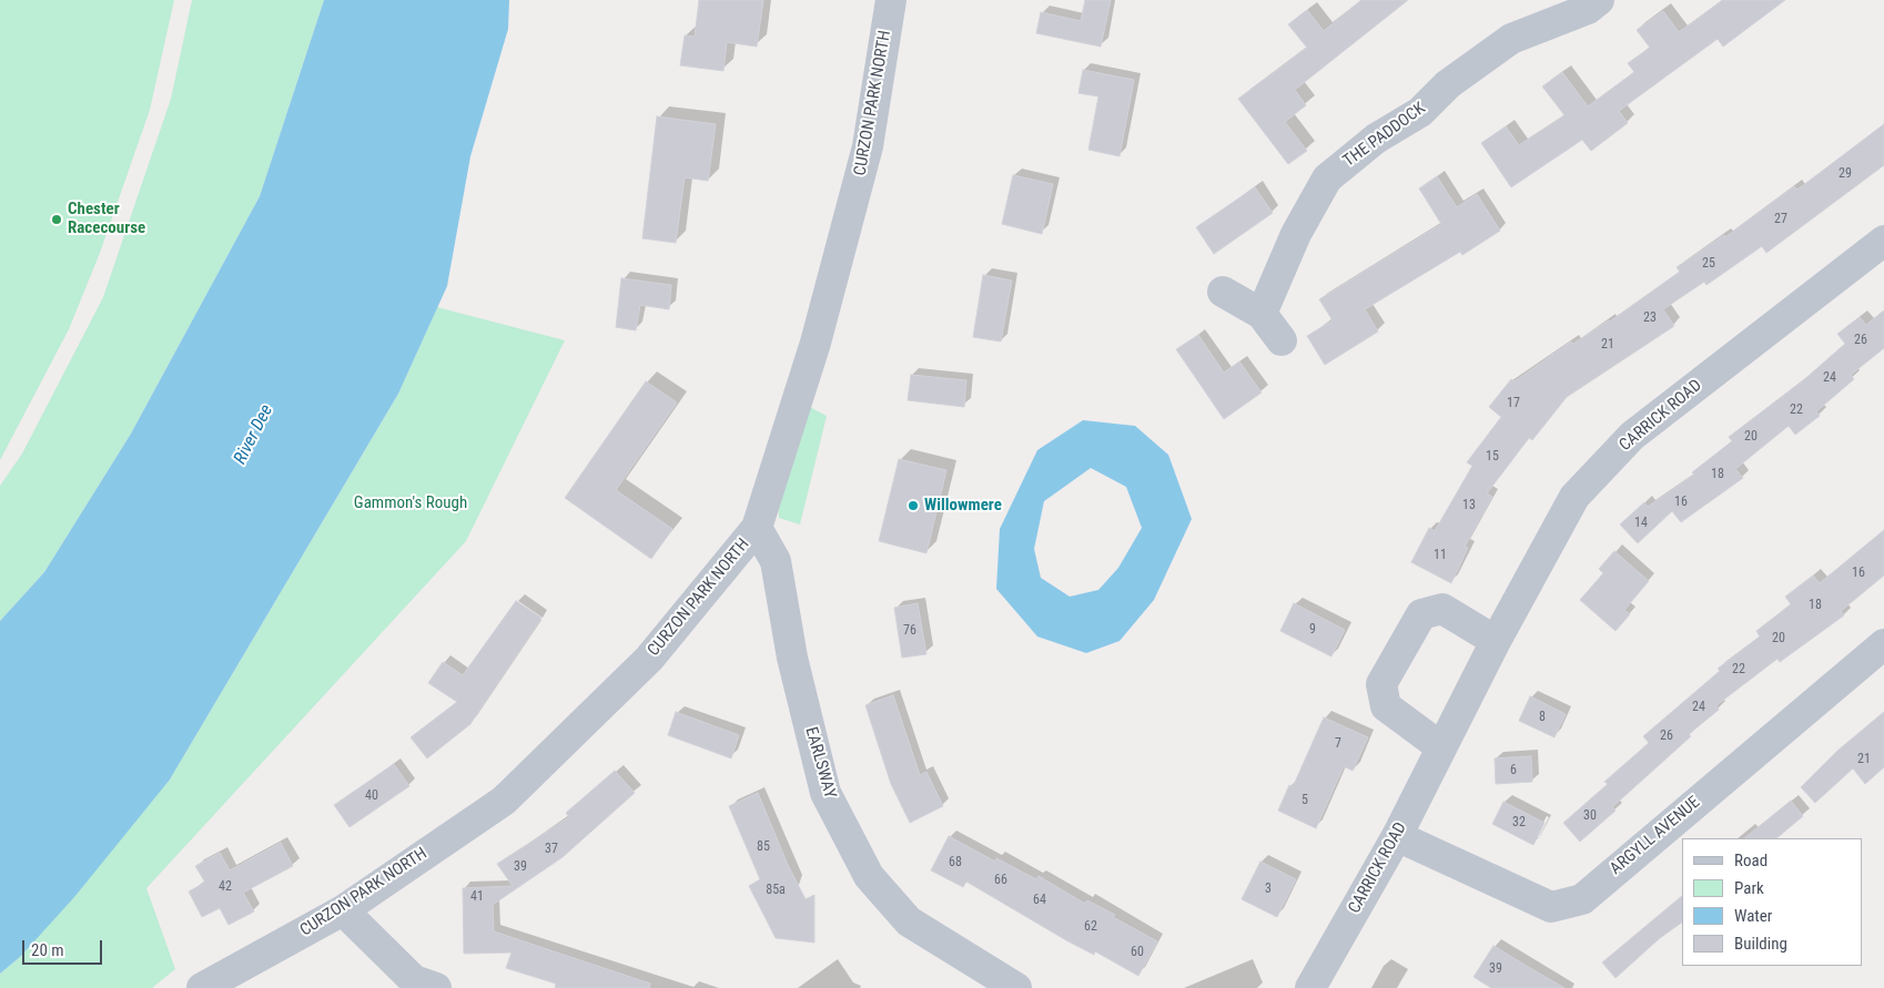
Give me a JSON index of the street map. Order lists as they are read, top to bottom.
{
  "streets": {
    "street": [
      "CURZON PARK NORTH",
      "THE PADDOCK",
      "CARRICK ROAD",
      "EARLSWAY",
      "ARGYLL AVENUE"
    ]
  },
  "crossings": [
    ["CURZON PARK NORTH", "EARLSWAY"],
    ["CARRICK ROAD", "ARGYLL AVENUE"]
  ],
  "water": ["River Dee"],
  "parks": ["Gammon's Rough"],
  "places": ["Chester Racecourse", "Willowmere"],
  "house_numbers": [
    "29",
    "27",
    "25",
    "23",
    "26",
    "21",
    "24",
    "17",
    "22",
    "20",
    "15",
    "18",
    "16",
    "13",
    "14",
    "11",
    "16",
    "18",
    "9",
    "76",
    "20",
    "22",
    "24",
    "8",
    "26",
    "7",
    "21",
    "6",
    "40",
    "5",
    "30",
    "32",
    "85",
    "37",
    "68",
    "39",
    "66",
    "42",
    "3",
    "85a",
    "41",
    "64",
    "62",
    "60",
    "39"
  ],
  "legend": [
    "Road",
    "Park",
    "Water",
    "Building"
  ],
  "scale_bar": "20 m"
}
